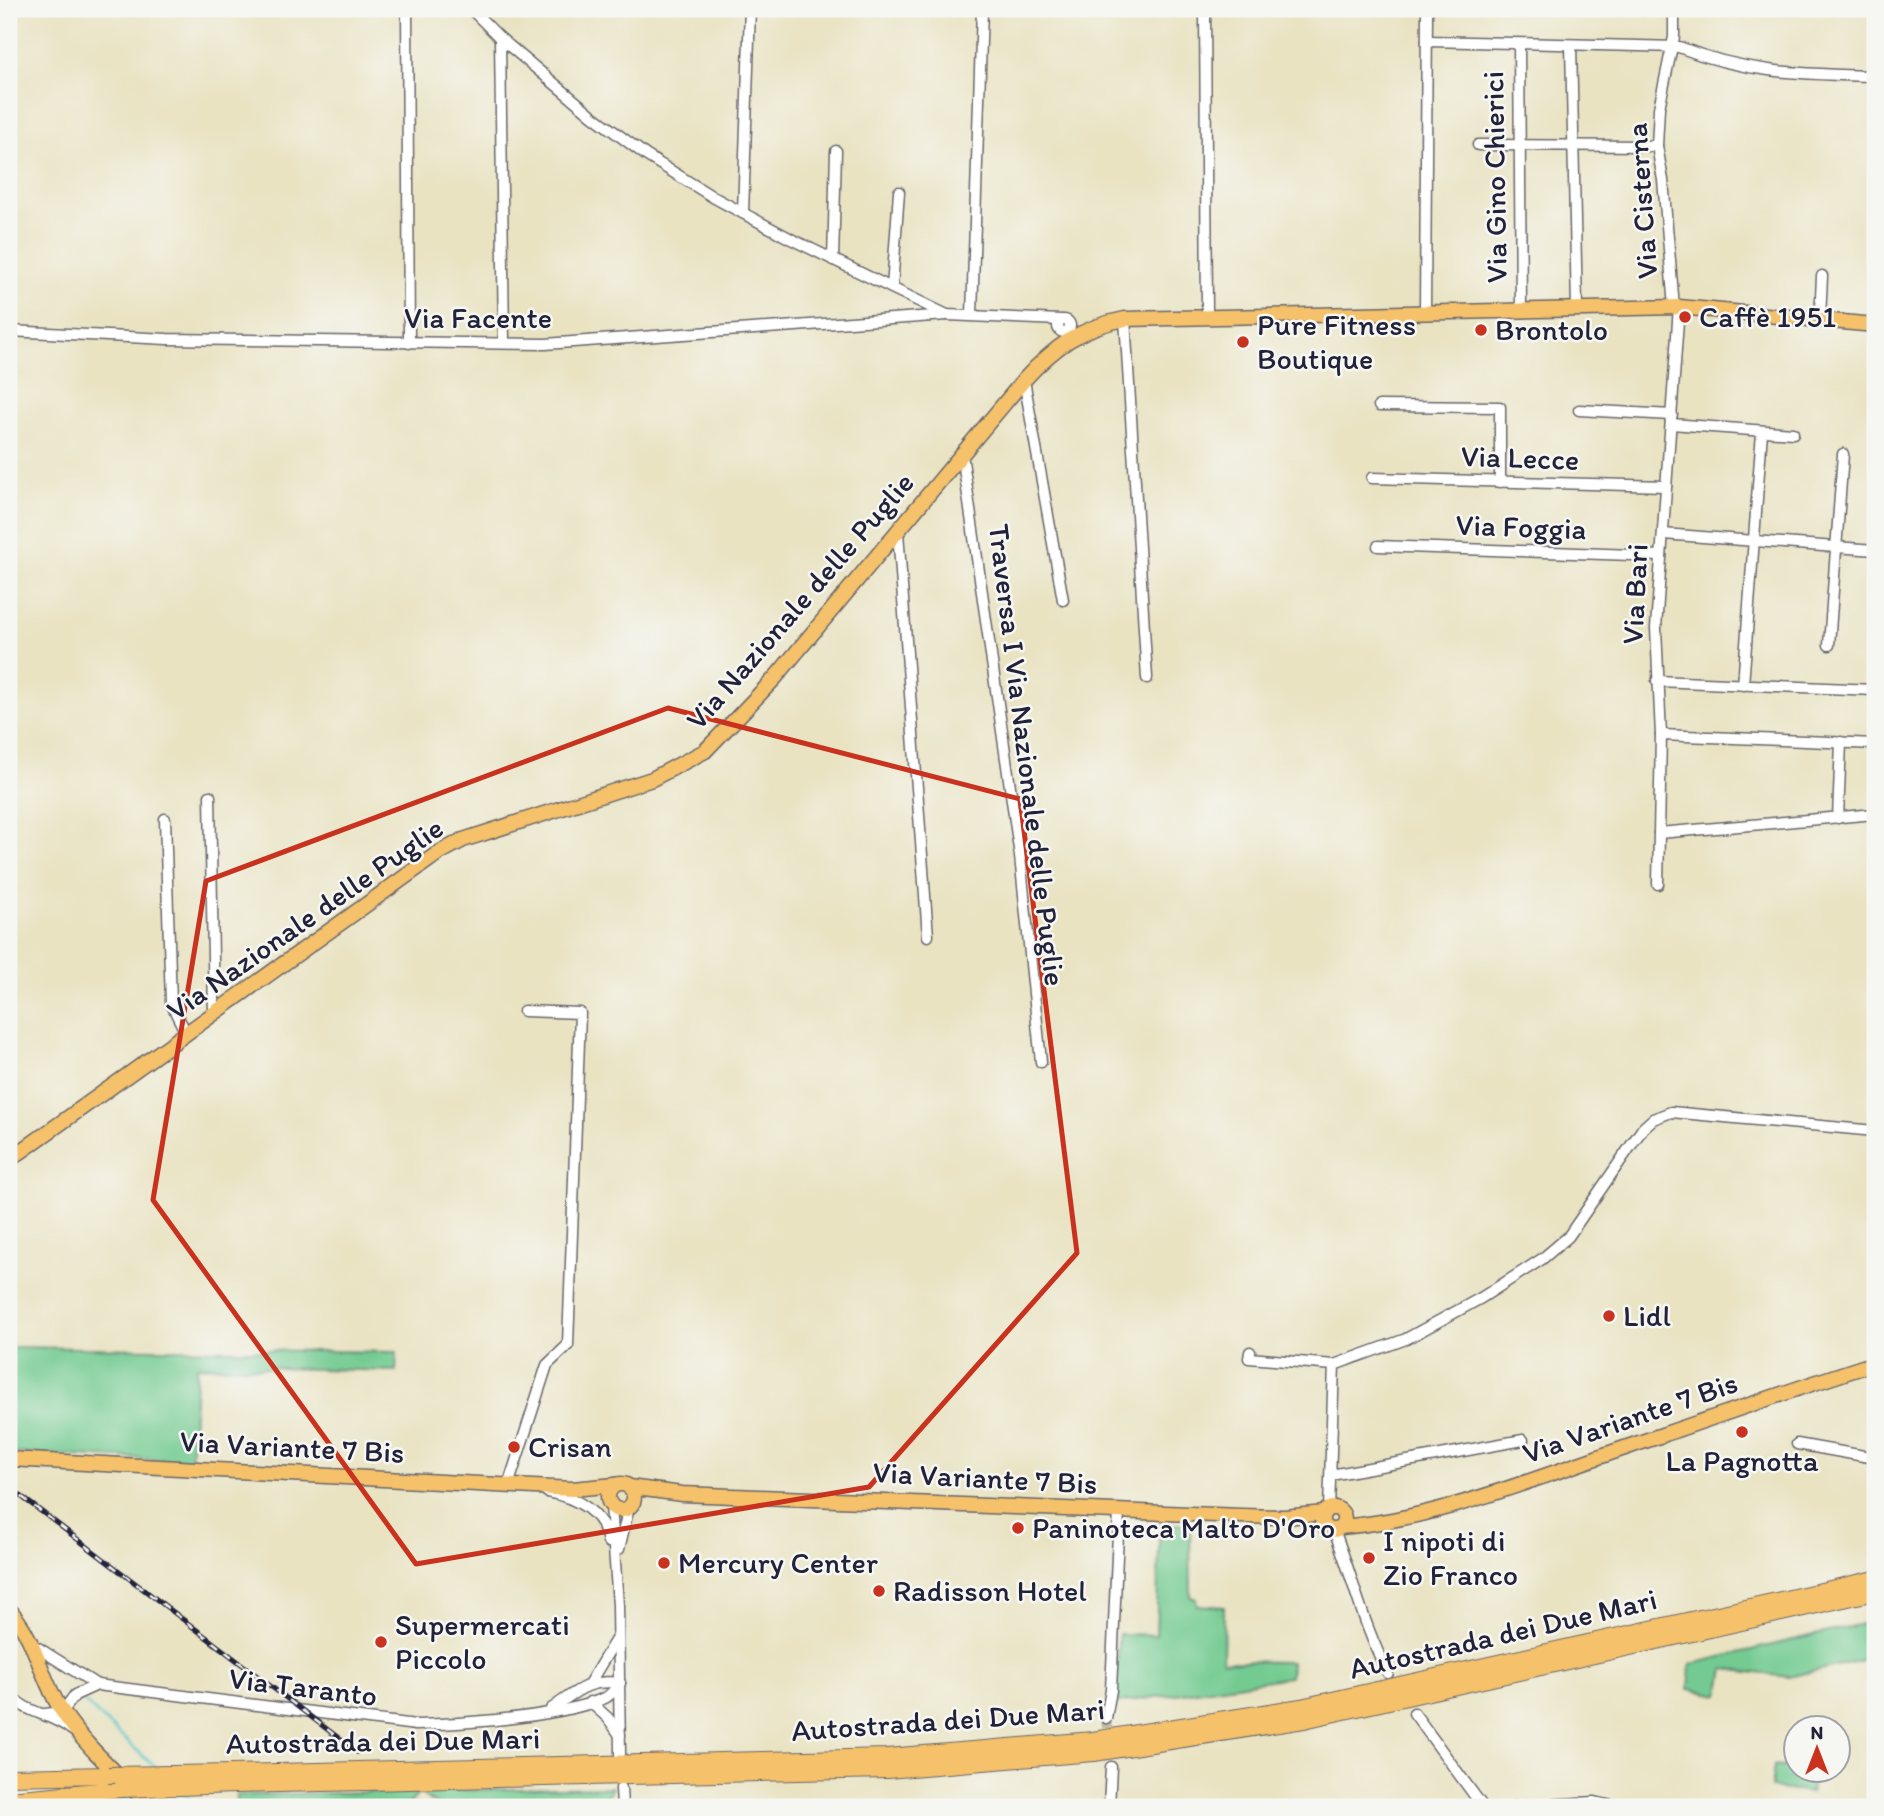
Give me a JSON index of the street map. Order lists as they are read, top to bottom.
{
  "streets": {
    "highway": ["Autostrada dei Due Mari"],
    "main road": ["Via Nazionale delle Puglie", "Via Variante 7 Bis"],
    "street": [
      "Via Gino Chierici",
      "Via Cisterna",
      "Via Facente",
      "Via Lecce",
      "Via Foggia",
      "Via Bari",
      "Traversa I Via Nazionale delle Puglie",
      "Via Taranto"
    ]
  },
  "crossings": [
    ["Via Gino Chierici", "Via Nazionale delle Puglie"],
    ["Via Cisterna", "Via Bari"],
    ["Via Cisterna", "Via Nazionale delle Puglie"],
    ["Via Facente", "Via Nazionale delle Puglie"],
    ["Via Lecce", "Via Bari"],
    ["Via Foggia", "Via Bari"],
    ["Via Bari", "Via Nazionale delle Puglie"],
    ["Via Nazionale delle Puglie", "Traversa I Via Nazionale delle Puglie"]
  ],
  "places": [
    "Caffè 1951",
    "Brontolo",
    "Pure Fitness Boutique",
    "Lidl",
    "La Pagnotta",
    "Crisan",
    "Paninoteca Malto D'Oro",
    "I nipoti di Zio Franco",
    "Mercury Center",
    "Radisson Hotel",
    "Supermercati Piccolo"
  ],
  "north": "top"
}
